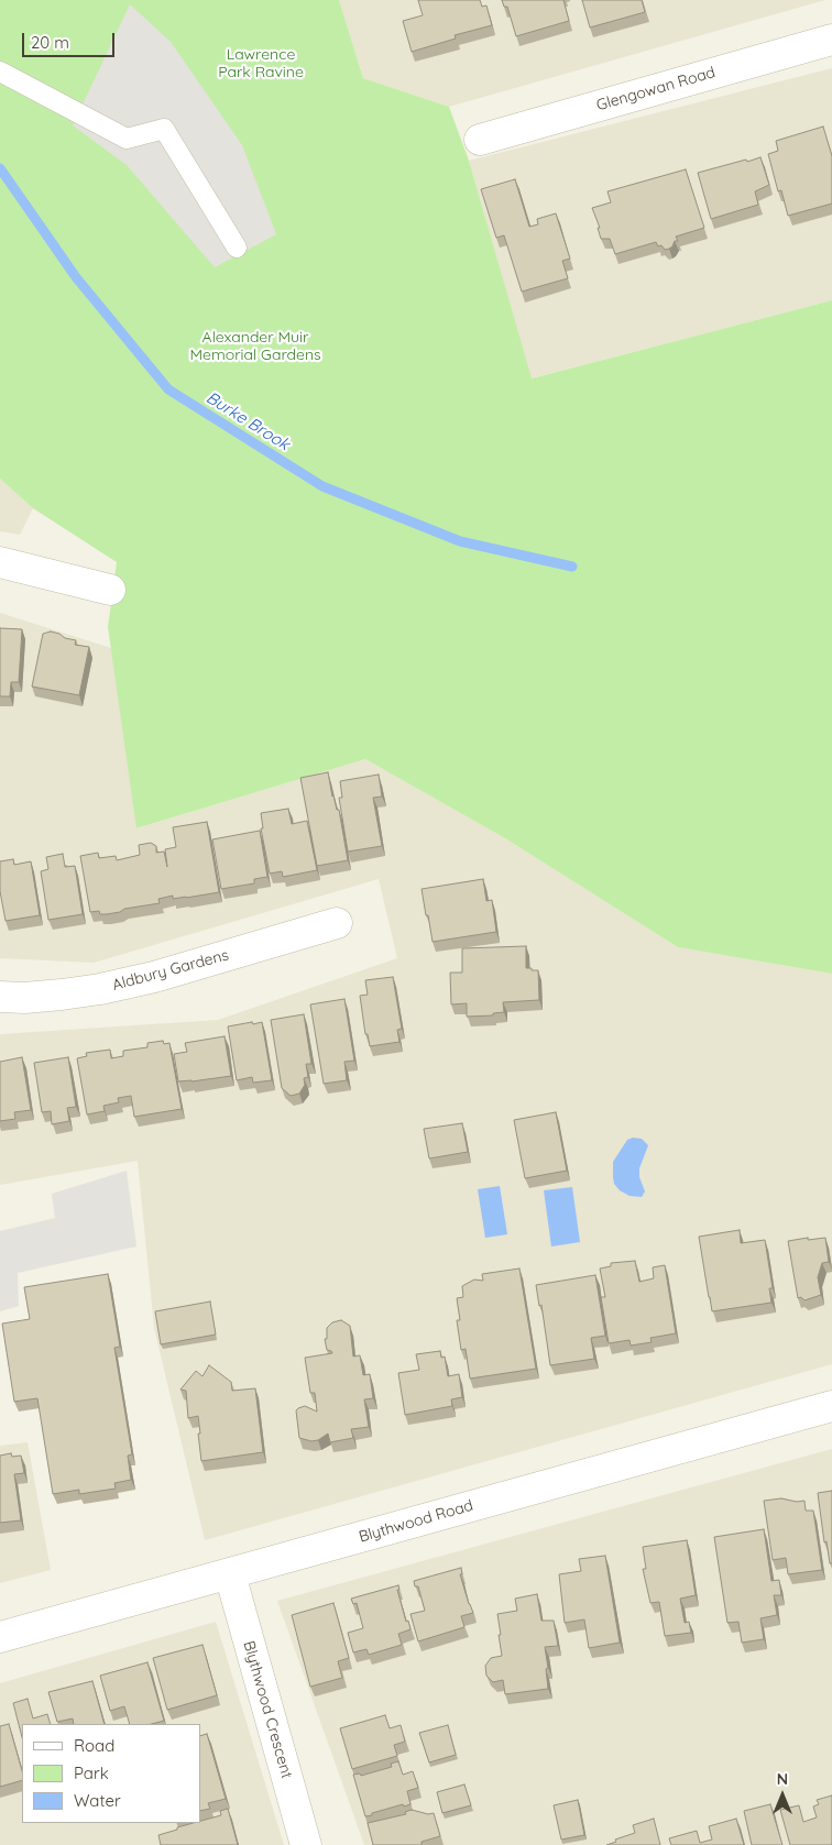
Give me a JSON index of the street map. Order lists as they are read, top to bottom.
{
  "streets": {
    "street": [
      "Glengowan Road",
      "Aldbury Gardens",
      "Blythwood Road",
      "Blythwood Crescent"
    ]
  },
  "crossings": [
    ["Blythwood Road", "Blythwood Crescent"]
  ],
  "water": ["Burke Brook"],
  "parks": ["Lawrence Park Ravine", "Alexander Muir Memorial Gardens"],
  "legend": ["Road", "Park", "Water"],
  "scale_bar": "20 m",
  "north": "top"
}
